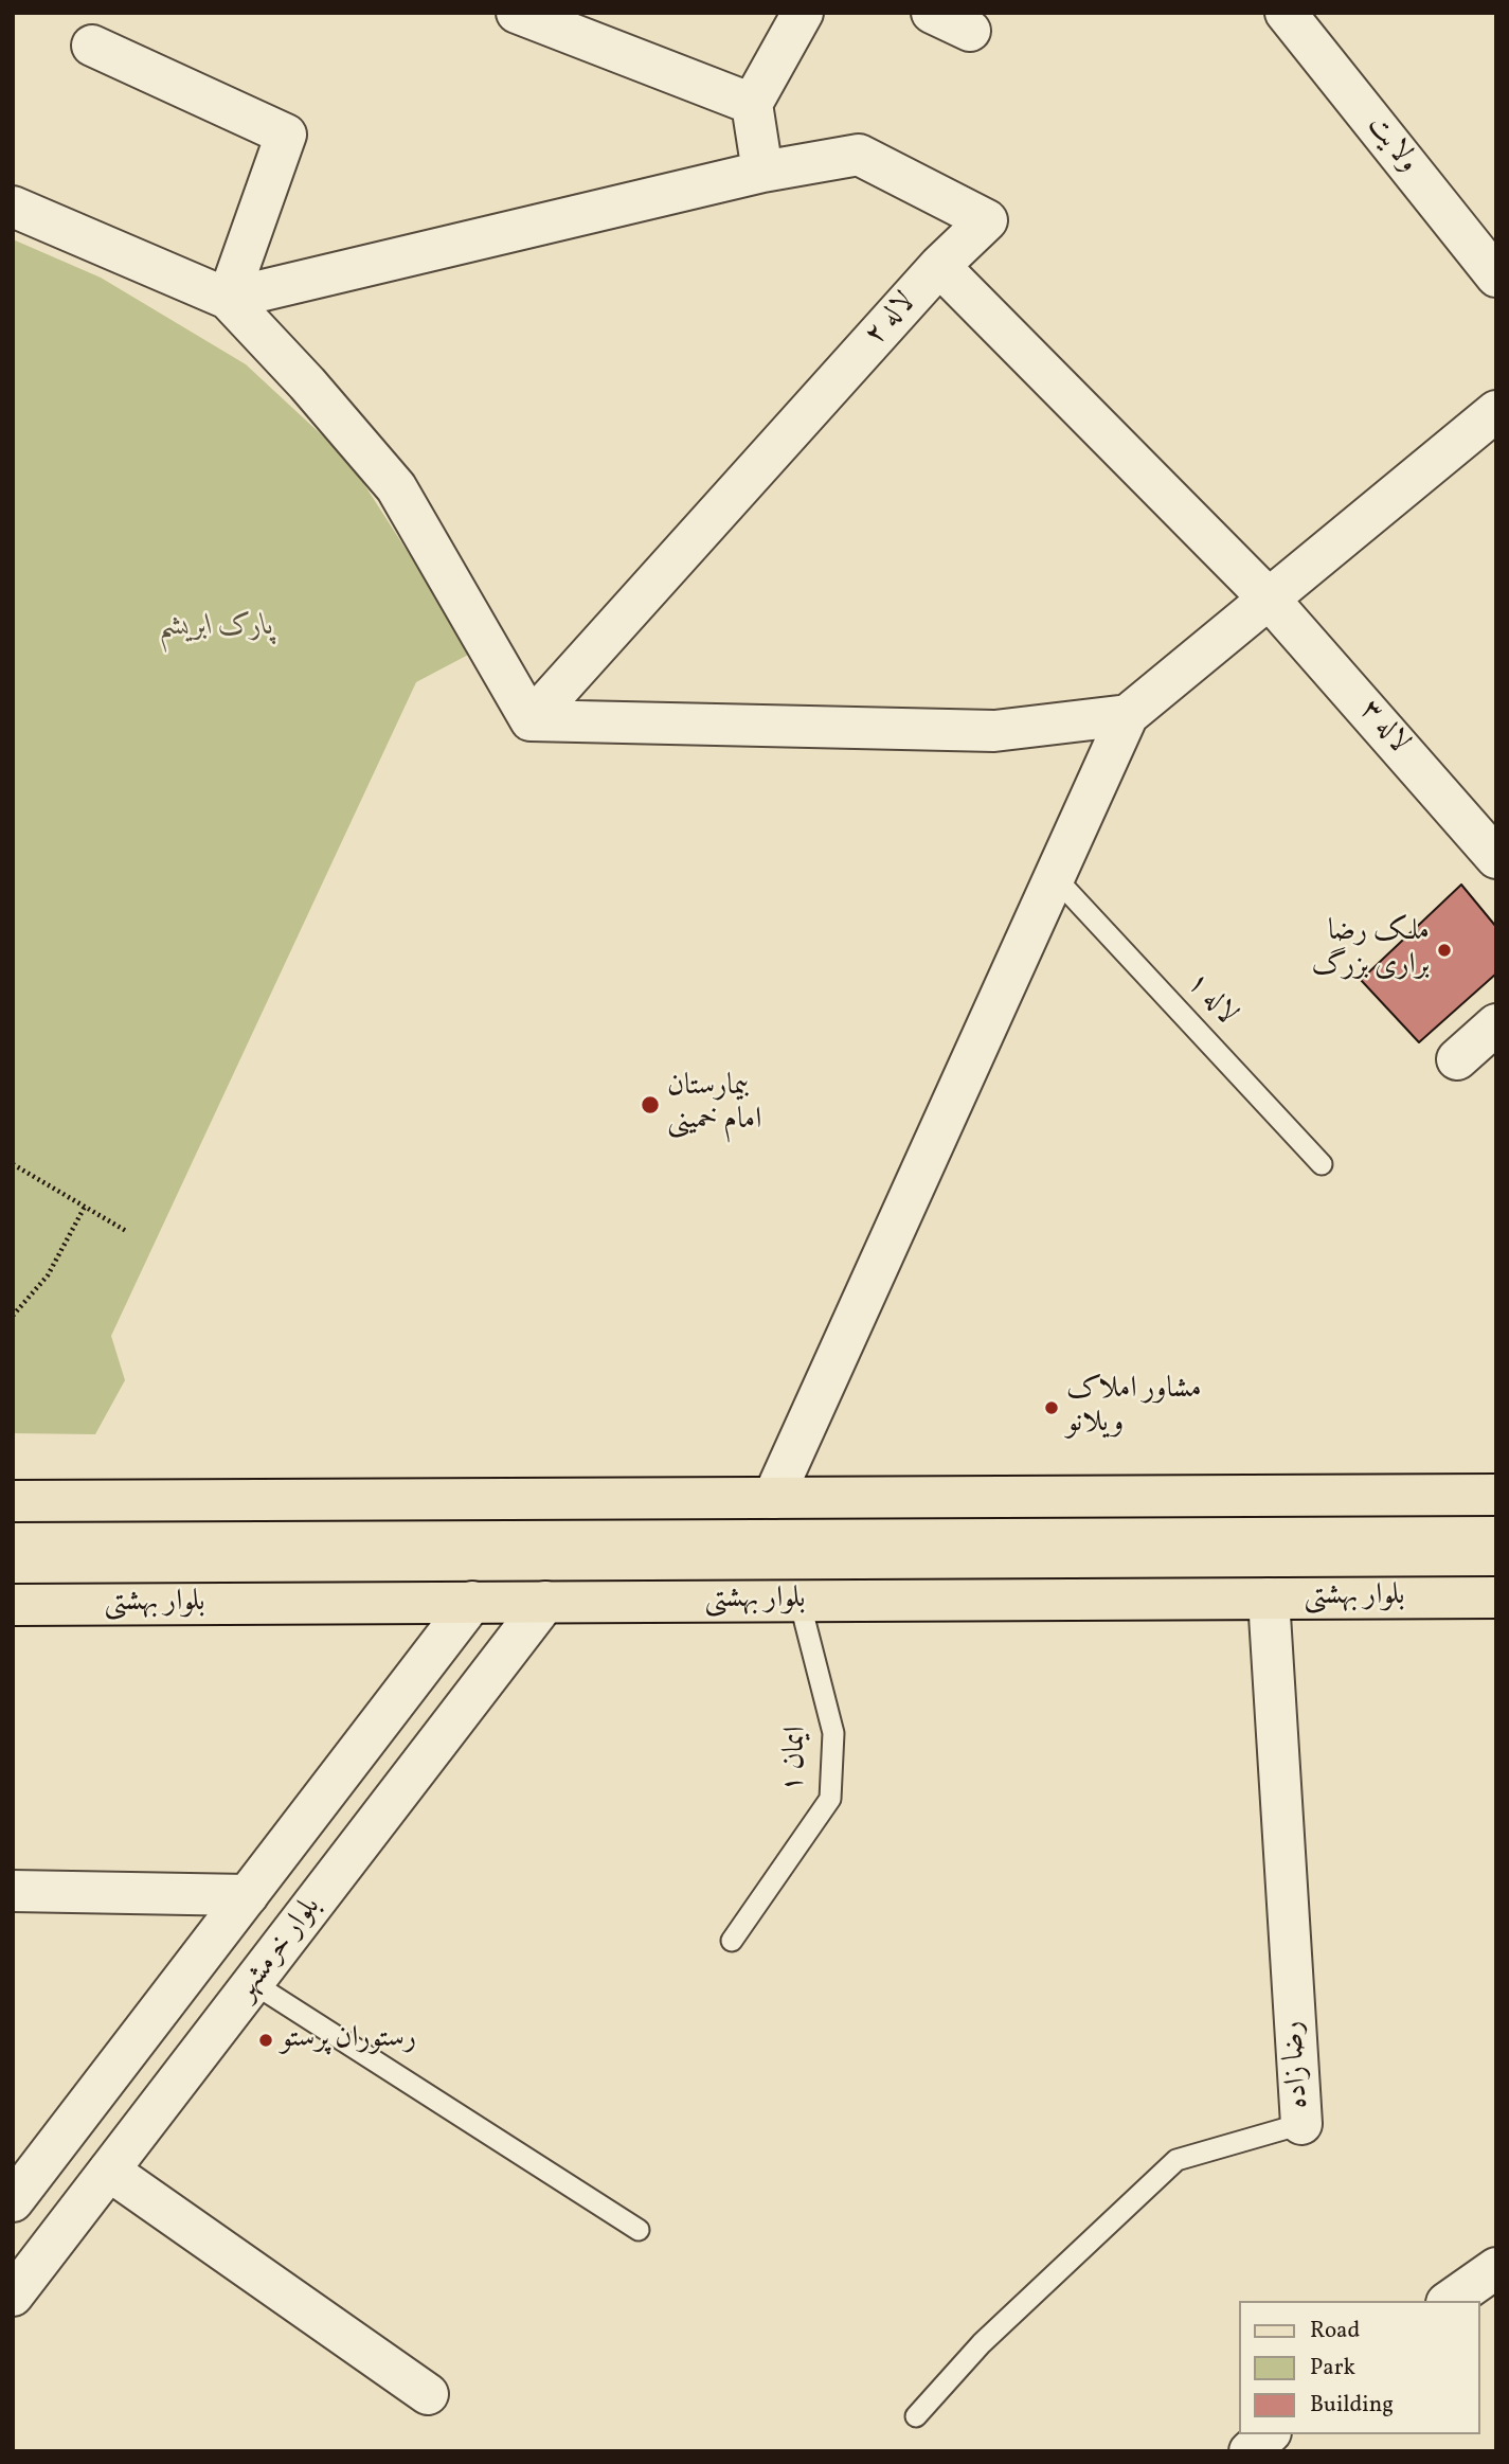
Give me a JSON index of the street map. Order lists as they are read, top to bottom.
{
  "streets": {
    "main road": ["بلوار بهشتی"],
    "street": [
      "ولایت",
      "لاله ۲",
      "لاله ۳",
      "بلوار خرمشهر",
      "رضا زاده"
    ],
    "lane": ["لاله ۱", "ایمان ۱"]
  },
  "crossings": [
    ["لاله ۲", "لاله ۳"],
    ["بلوار بهشتی", "ایمان ۱"],
    ["بلوار بهشتی", "بلوار خرمشهر"],
    ["بلوار بهشتی", "رضا زاده"]
  ],
  "parks": ["پارک ابریشم"],
  "places": [
    "ملک رضا براری بزرگ",
    "بیمارستان امام خمینی",
    "مشاور املاک ویلانو",
    "رستوران پرستو"
  ],
  "legend": ["Road", "Park", "Building"]
}
